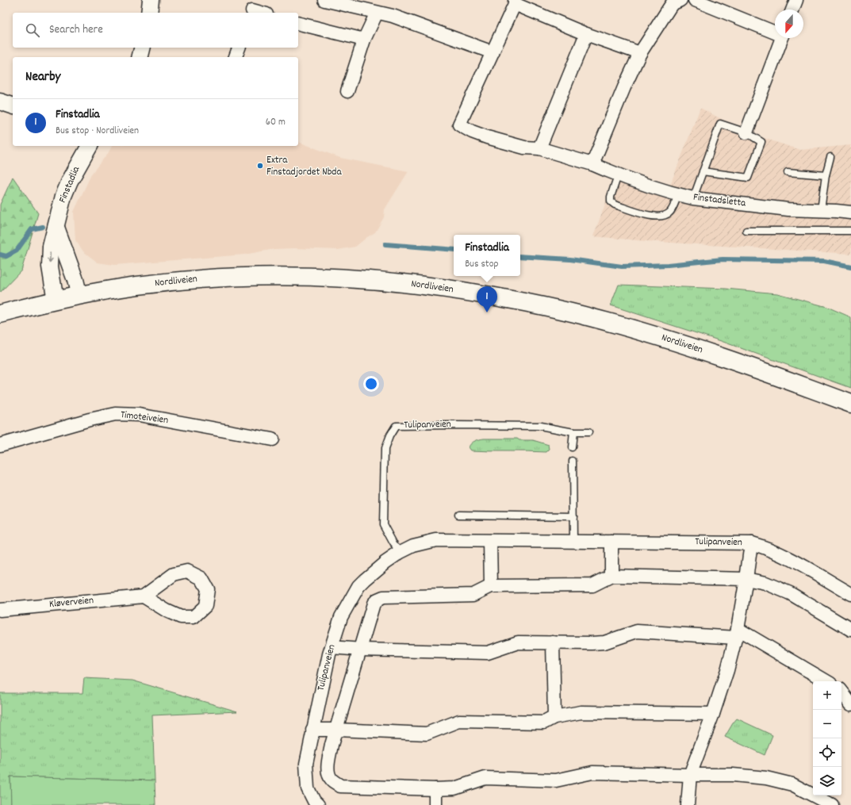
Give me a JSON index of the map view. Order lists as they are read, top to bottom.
{
  "streets": {
    "main road": ["Nordliveien"],
    "street": [
      "Finstadlia",
      "Finstadsletta",
      "Timoteiveien",
      "Tulipanveien",
      "Kløverveien"
    ]
  },
  "crossings": [
    ["Finstadlia", "Nordliveien"]
  ],
  "places": ["Extra Finstadjordet Nbda"],
  "north": "bottom",
  "page": {
    "search": "Search here",
    "heading": "Nearby",
    "list": [
      {
        "mark": "1",
        "name": "Finstadlia",
        "note": "Bus stop · Nordliveien",
        "value": "60 m"
      }
    ],
    "popup": ["Finstadlia", "Bus stop"],
    "pins": "1",
    "map_buttons": ["+", "−"]
  }
}
